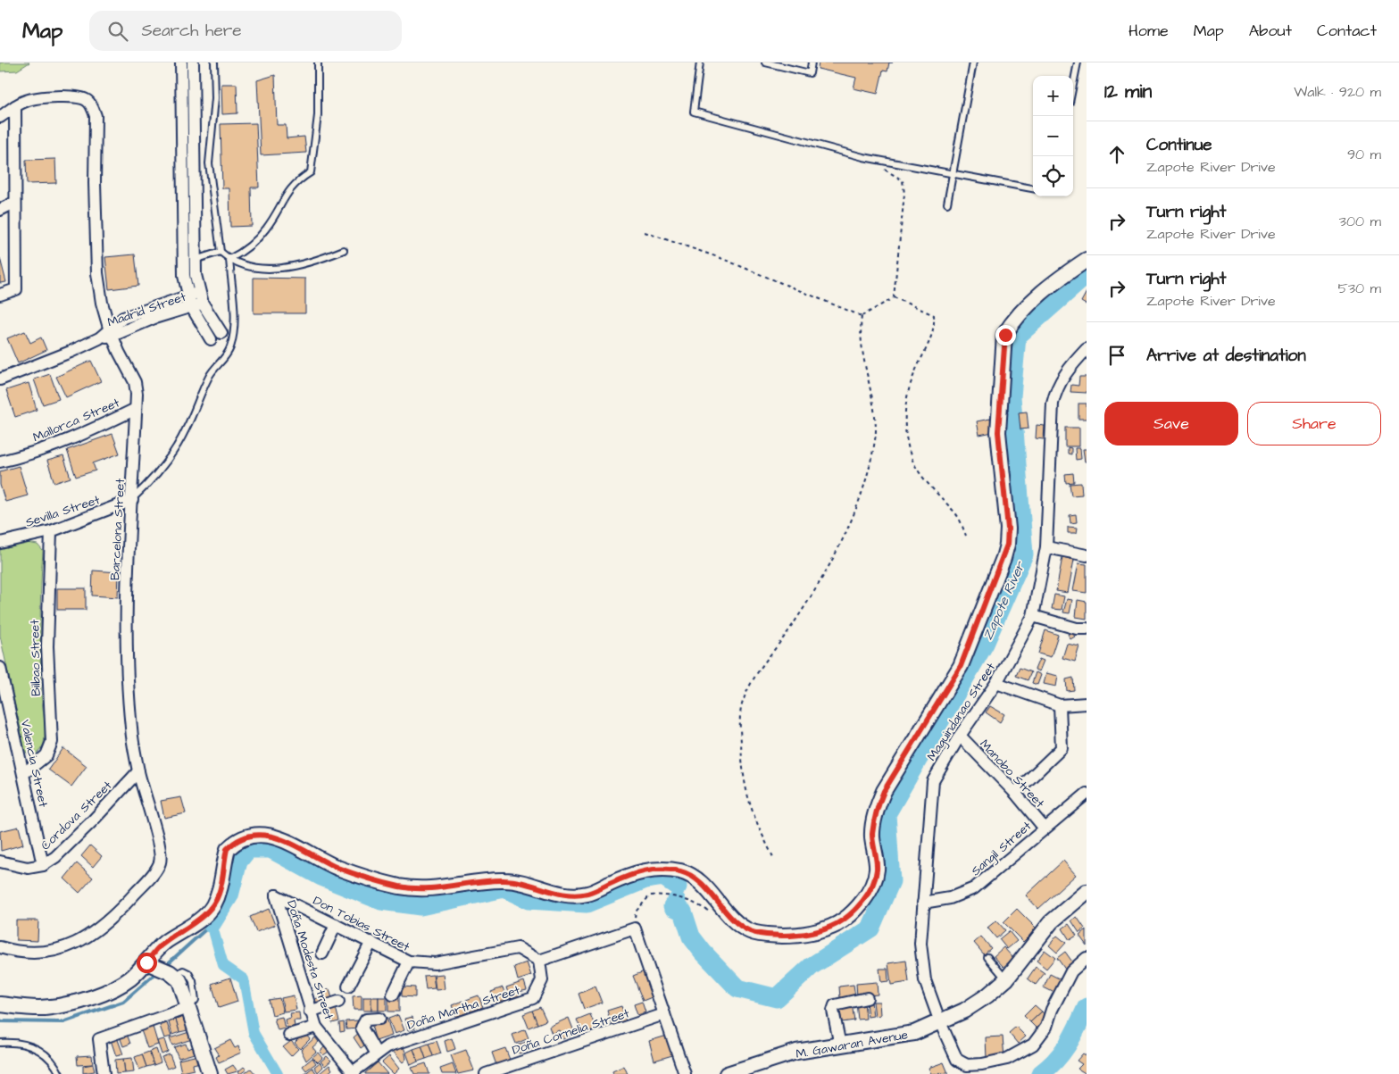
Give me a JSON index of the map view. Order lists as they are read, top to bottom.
{
  "streets": {
    "street": [
      "Madrid Street",
      "Mallorca Street",
      "Sevilla Street",
      "Barcelona Street",
      "Bilbao Street",
      "Maguindanao Street",
      "Valencia Street",
      "Manobo Street",
      "Cordova Street",
      "Sangil Street",
      "Don Tobias Street",
      "Doña Modesta Street",
      "Doña Martha Street",
      "Doña Cornelia Street",
      "M. Gawaran Avenue"
    ]
  },
  "crossings": [
    ["Madrid Street", "Barcelona Street"],
    ["Mallorca Street", "Barcelona Street"],
    ["Sevilla Street", "Barcelona Street"],
    ["Sevilla Street", "Bilbao Street"],
    ["Barcelona Street", "Cordova Street"],
    ["Bilbao Street", "Valencia Street"],
    ["Maguindanao Street", "Manobo Street"],
    ["Maguindanao Street", "Sangil Street"],
    ["Maguindanao Street", "M. Gawaran Avenue"],
    ["Valencia Street", "Cordova Street"],
    ["Manobo Street", "Sangil Street"],
    ["Don Tobias Street", "Doña Modesta Street"],
    ["Don Tobias Street", "Doña Martha Street"],
    ["Doña Modesta Street", "Doña Martha Street"]
  ],
  "water": ["Zapote River"],
  "page": {
    "header": "Map",
    "search": "Search here",
    "nav": [
      "Home",
      "Map",
      "About",
      "Contact"
    ],
    "heading": ["12 min", "Walk · 920 m"],
    "map_buttons": ["+", "−"],
    "list": [
      ["Continue", "Zapote River Drive", "90 m"],
      ["Turn right", "Zapote River Drive", "300 m"],
      ["Turn right", "Zapote River Drive", "530 m"],
      "Arrive at destination"
    ],
    "buttons": ["Save", "Share"]
  }
}
